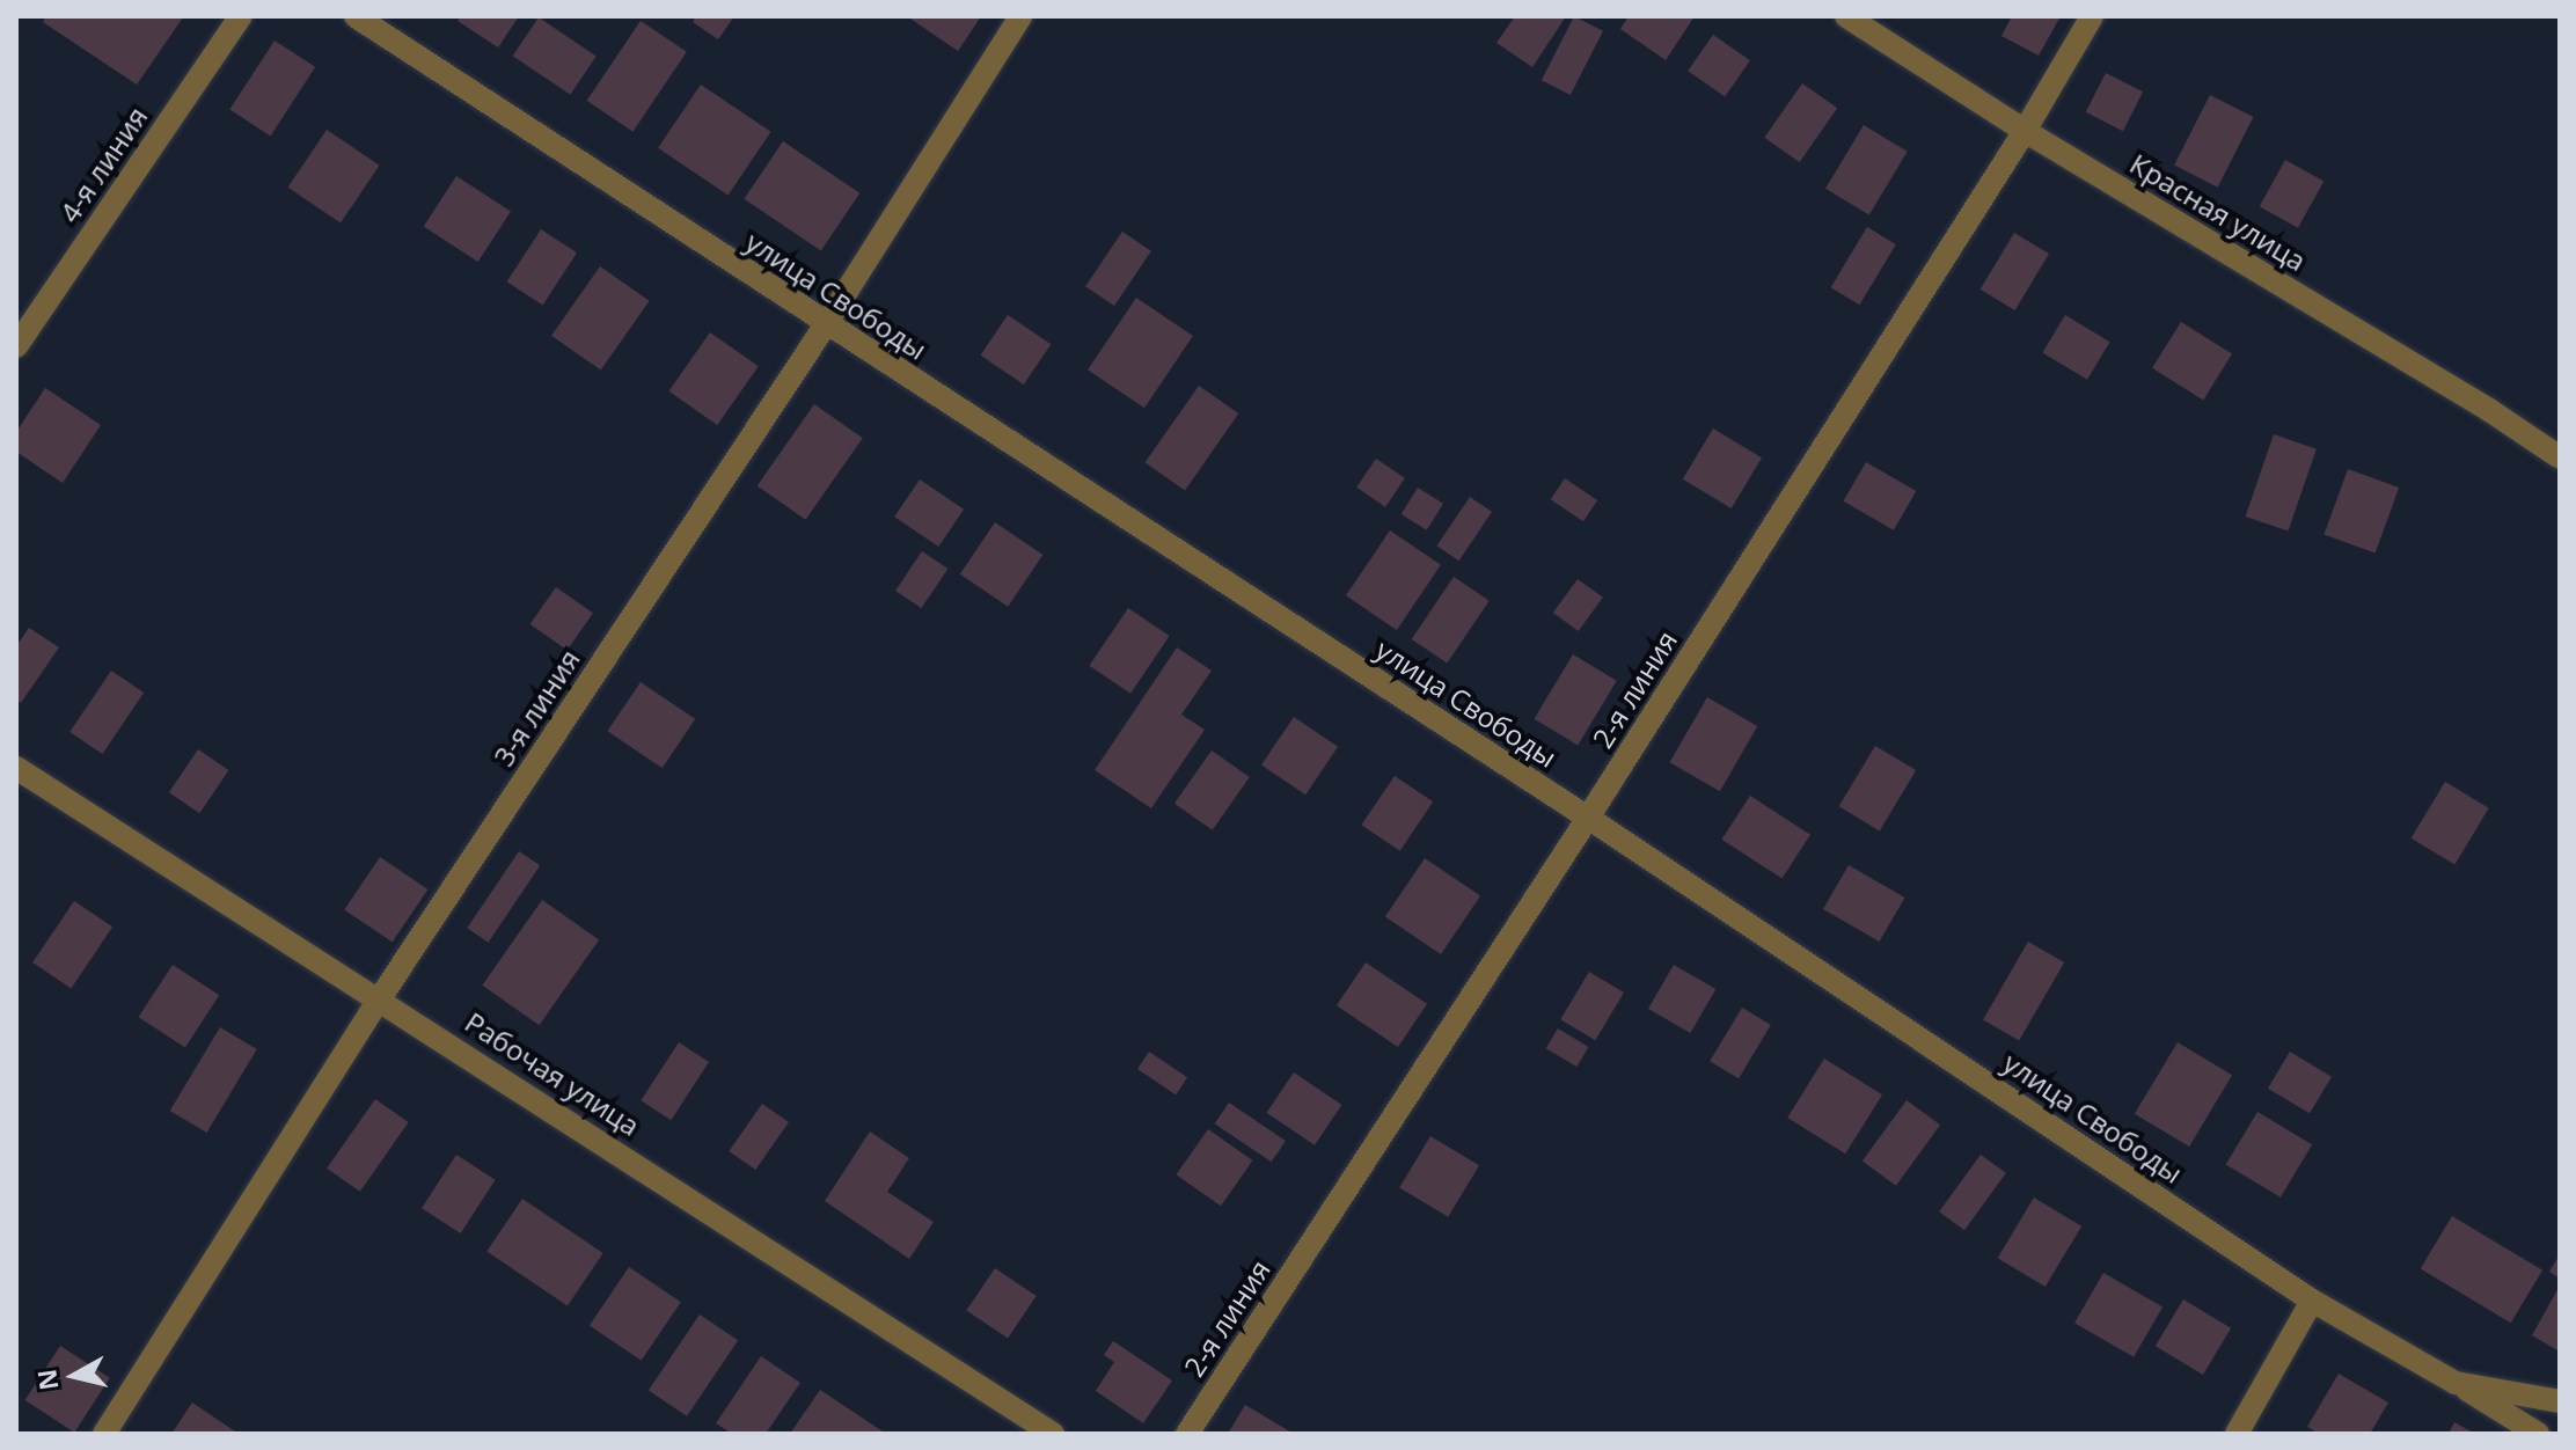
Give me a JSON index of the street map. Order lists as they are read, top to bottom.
{
  "streets": {
    "street": [
      "4-я линия",
      "Красная улица",
      "улица Свободы",
      "2-я линия",
      "3-я линия",
      "Рабочая улица"
    ]
  },
  "crossings": [
    ["Красная улица", "2-я линия"],
    ["улица Свободы", "2-я линия"],
    ["улица Свободы", "3-я линия"],
    ["3-я линия", "Рабочая улица"]
  ],
  "north": "left"
}
